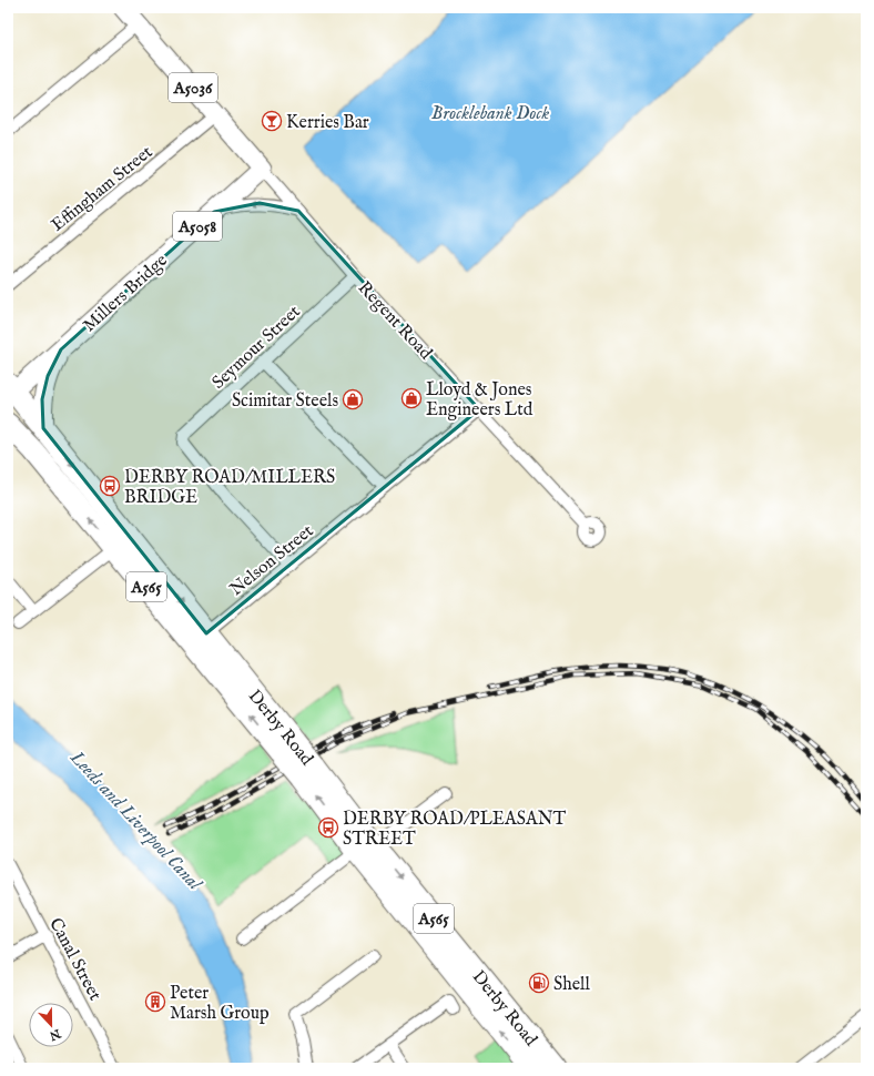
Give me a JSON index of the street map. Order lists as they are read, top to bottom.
{
  "streets": {
    "highway": ["A565", "Derby Road"],
    "main road": [
      "A5036",
      "A5058",
      "Millers Bridge",
      "Regent Road"
    ],
    "street": [
      "Effingham Street",
      "Seymour Street",
      "Nelson Street",
      "Canal Street"
    ]
  },
  "crossings": [
    ["Effingham Street", "Regent Road"],
    ["Millers Bridge", "Regent Road"],
    ["Millers Bridge", "Derby Road"],
    ["Regent Road", "Seymour Street"],
    ["Regent Road", "Nelson Street"],
    ["Seymour Street", "Nelson Street"],
    ["Nelson Street", "Derby Road"]
  ],
  "water": ["Brocklebank Dock", "Leeds and Liverpool Canal"],
  "places": {
    "bar": ["Kerries Bar"],
    "shop": ["Lloyd & Jones Engineers Ltd", "Scimitar Steels"],
    "bus stop": ["DERBY ROAD/MILLERS BRIDGE", "DERBY ROAD/PLEASANT STREET"],
    "fuel station": ["Shell"],
    "building": ["Peter Marsh Group"]
  },
  "north": "bottom"
}
